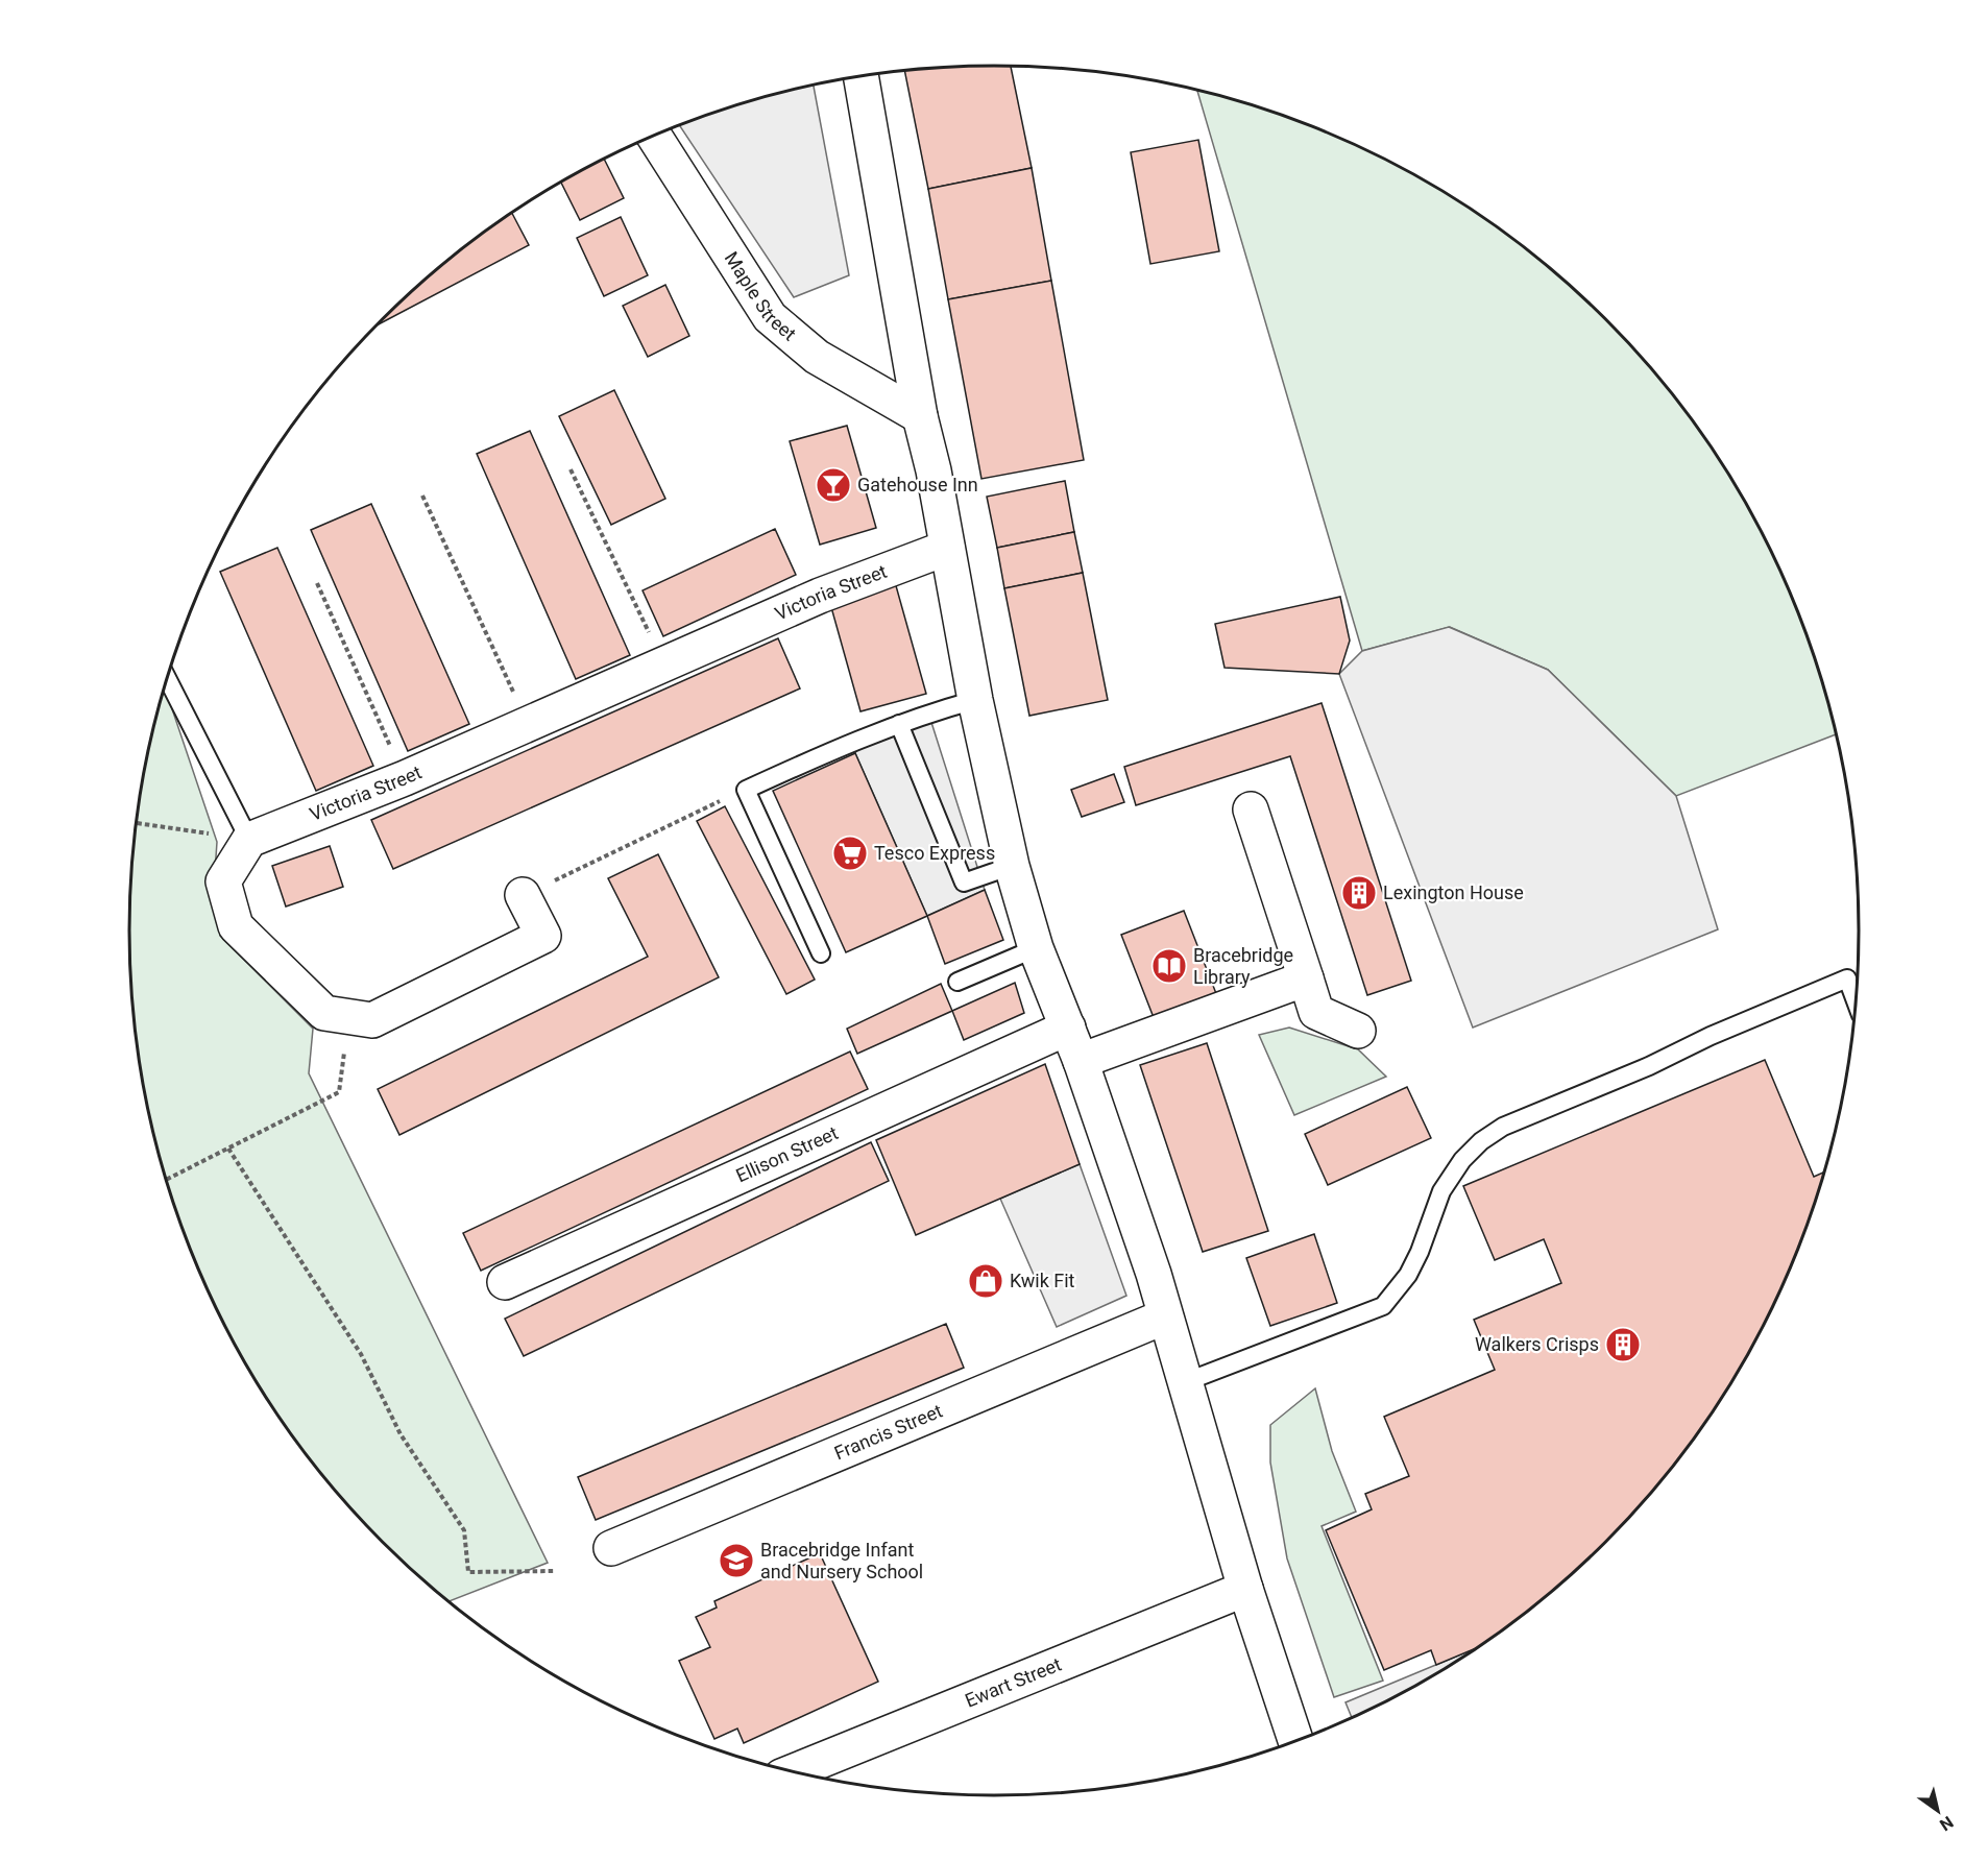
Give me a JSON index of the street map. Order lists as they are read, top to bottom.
{
  "streets": {
    "street": [
      "Maple Street",
      "Victoria Street",
      "Ellison Street",
      "Francis Street",
      "Ewart Street"
    ]
  },
  "places": {
    "bar": ["Gatehouse Inn"],
    "supermarket": ["Tesco Express"],
    "building": ["Lexington House", "Walkers Crisps"],
    "library": ["Bracebridge Library"],
    "shop": ["Kwik Fit"],
    "school or university": ["Bracebridge Infant and Nursery School"]
  },
  "north": "bottom right"
}
